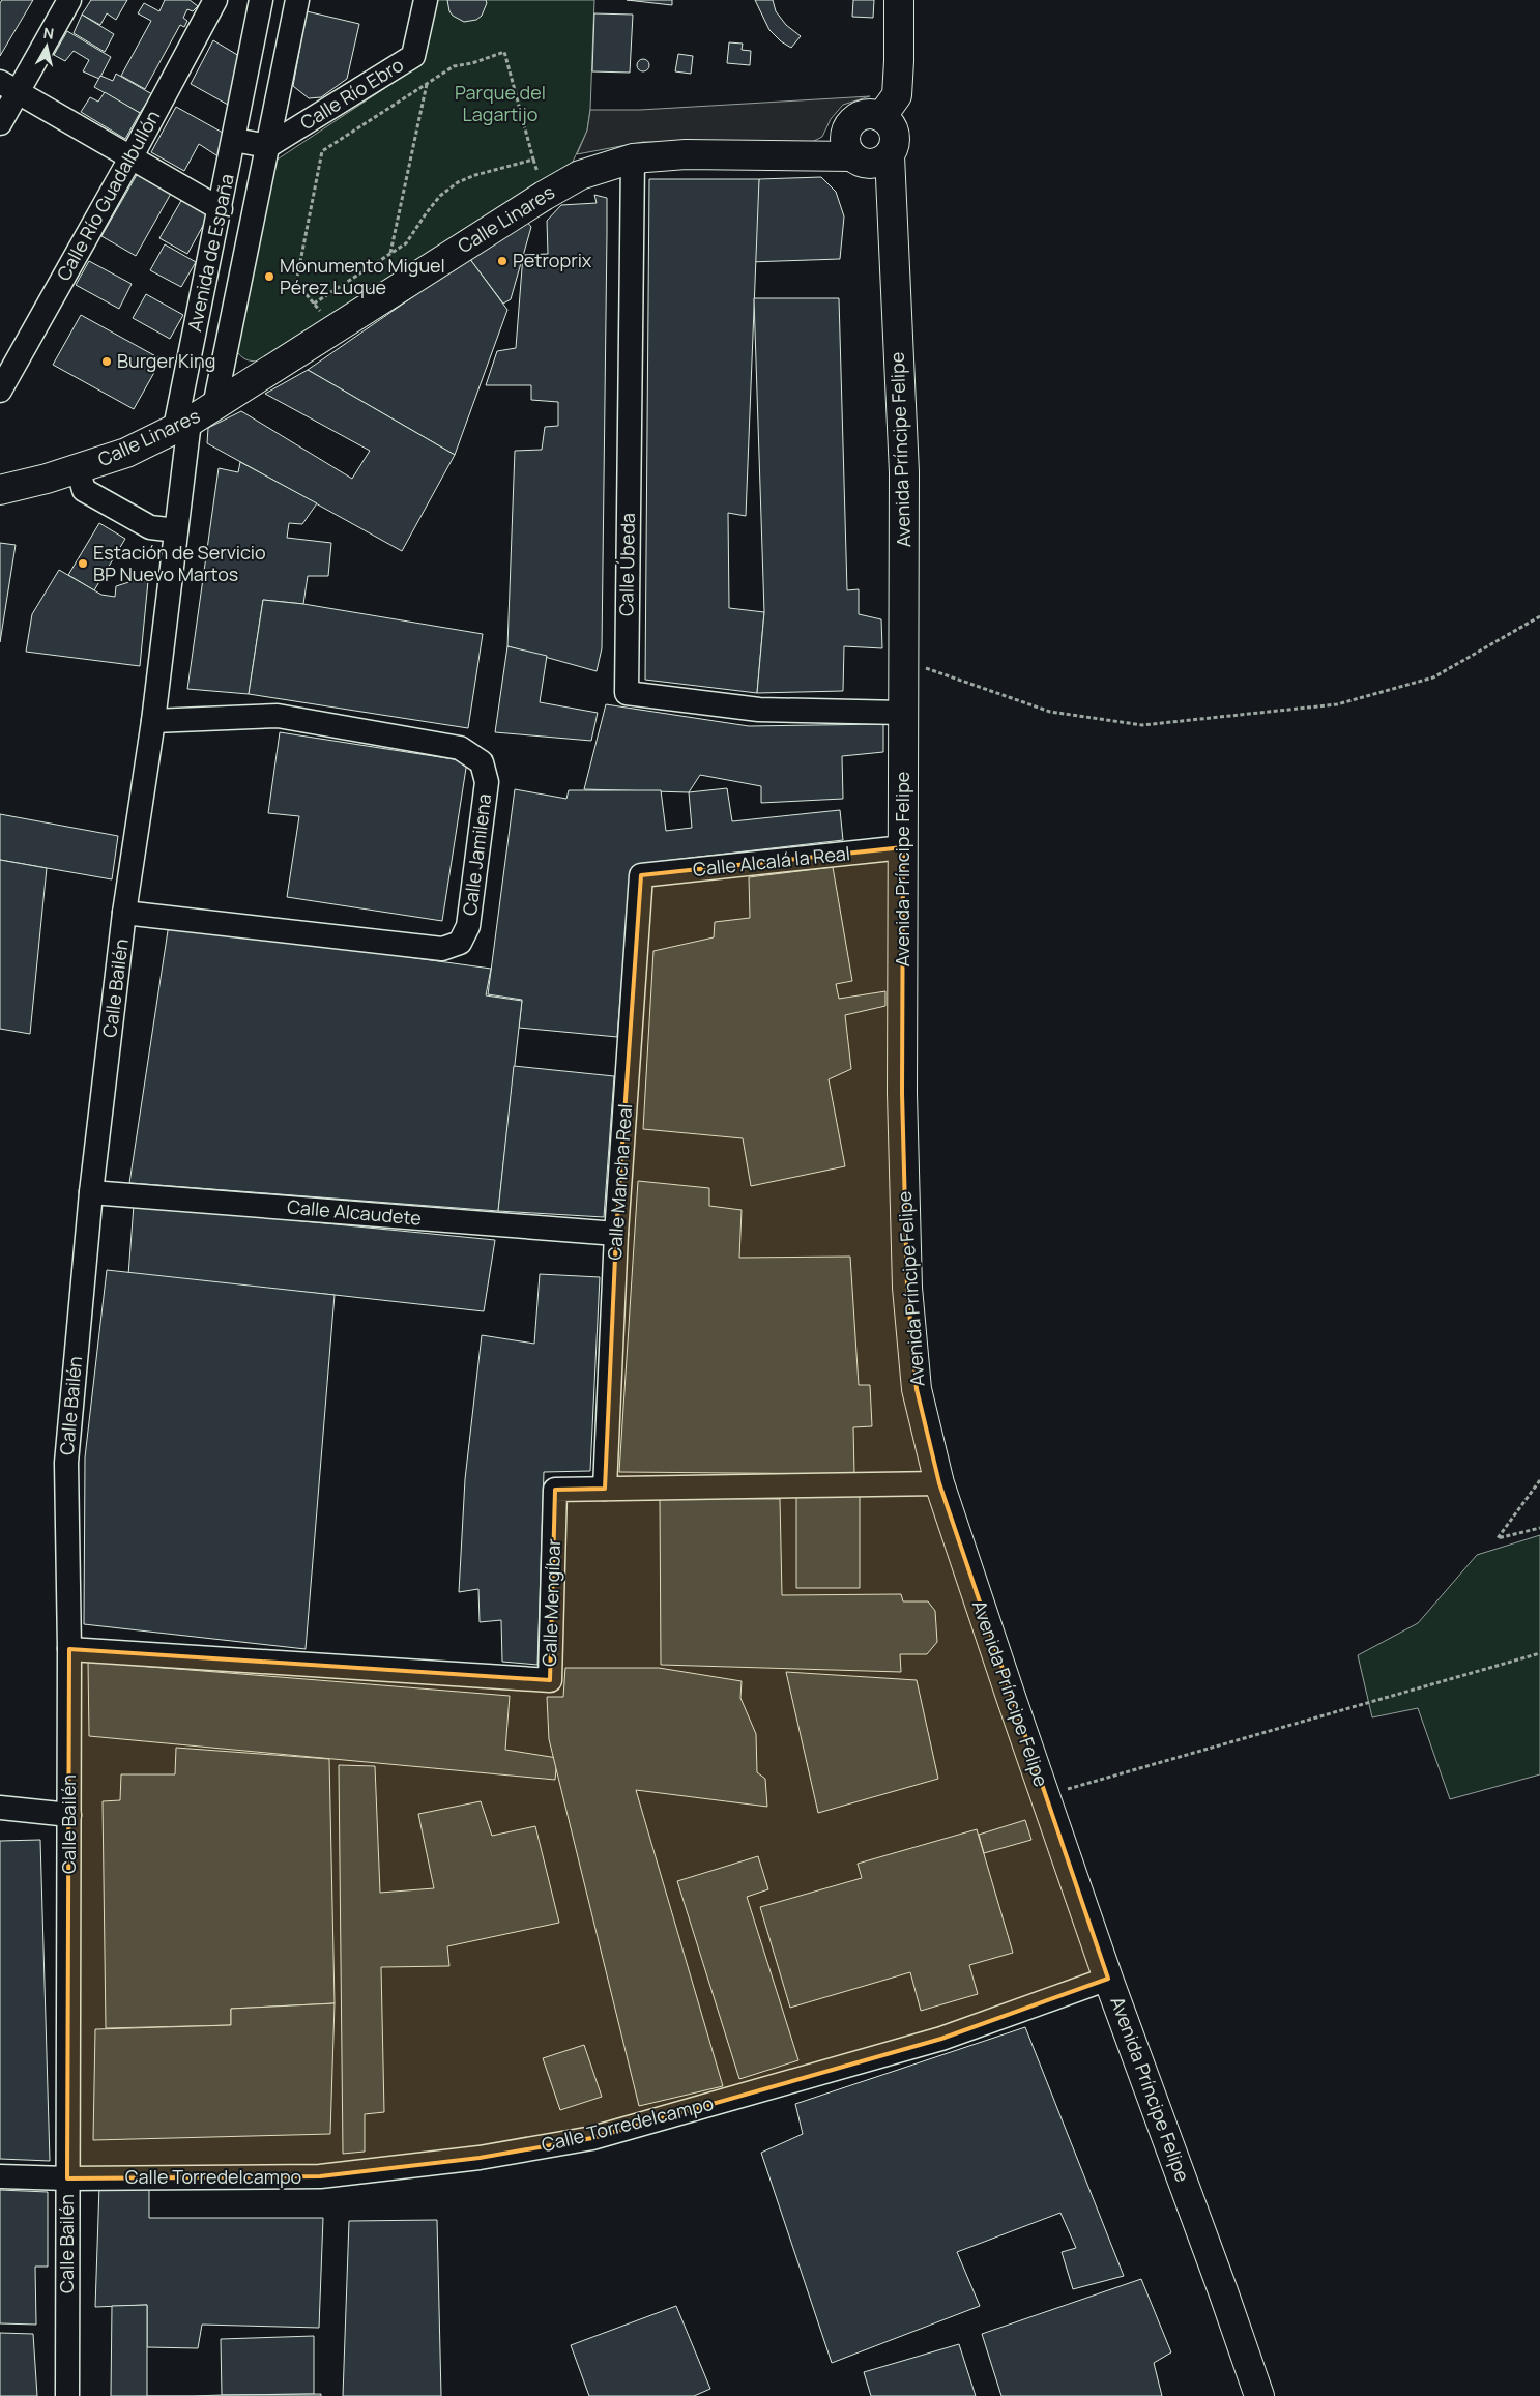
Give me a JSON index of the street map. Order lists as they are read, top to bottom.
{
  "streets": {
    "main road": ["Calle Linares", "Avenida Príncipe Felipe"],
    "street": [
      "Calle Río Ebro",
      "Calle Río Guadalbullón",
      "Avenida de España",
      "Calle Úbeda",
      "Calle Jamilena",
      "Calle Alcalá la Real",
      "Calle Bailén",
      "Calle Mancha Real",
      "Calle Alcaudete",
      "Calle Mengíbar",
      "Calle Torredelcampo"
    ]
  },
  "crossings": [
    ["Calle Río Ebro", "Avenida de España"],
    ["Calle Linares", "Avenida de España"],
    ["Calle Linares", "Avenida Príncipe Felipe"],
    ["Calle Linares", "Calle Úbeda"],
    ["Calle Linares", "Calle Bailén"],
    ["Avenida de España", "Calle Bailén"],
    ["Avenida Príncipe Felipe", "Calle Úbeda"],
    ["Avenida Príncipe Felipe", "Calle Alcalá la Real"],
    ["Avenida Príncipe Felipe", "Calle Mengíbar"],
    ["Avenida Príncipe Felipe", "Calle Torredelcampo"],
    ["Calle Jamilena", "Calle Bailén"],
    ["Calle Alcalá la Real", "Calle Mancha Real"],
    ["Calle Bailén", "Calle Alcaudete"],
    ["Calle Bailén", "Calle Mengíbar"],
    ["Calle Bailén", "Calle Torredelcampo"],
    ["Calle Mancha Real", "Calle Alcaudete"],
    ["Calle Mancha Real", "Calle Mengíbar"]
  ],
  "parks": ["Parque del Lagartijo"],
  "places": [
    "Petroprix",
    "Monumento Miguel Pérez Luque",
    "Burger King",
    "Estación de Servicio BP Nuevo Martos"
  ],
  "north": "top"
}
